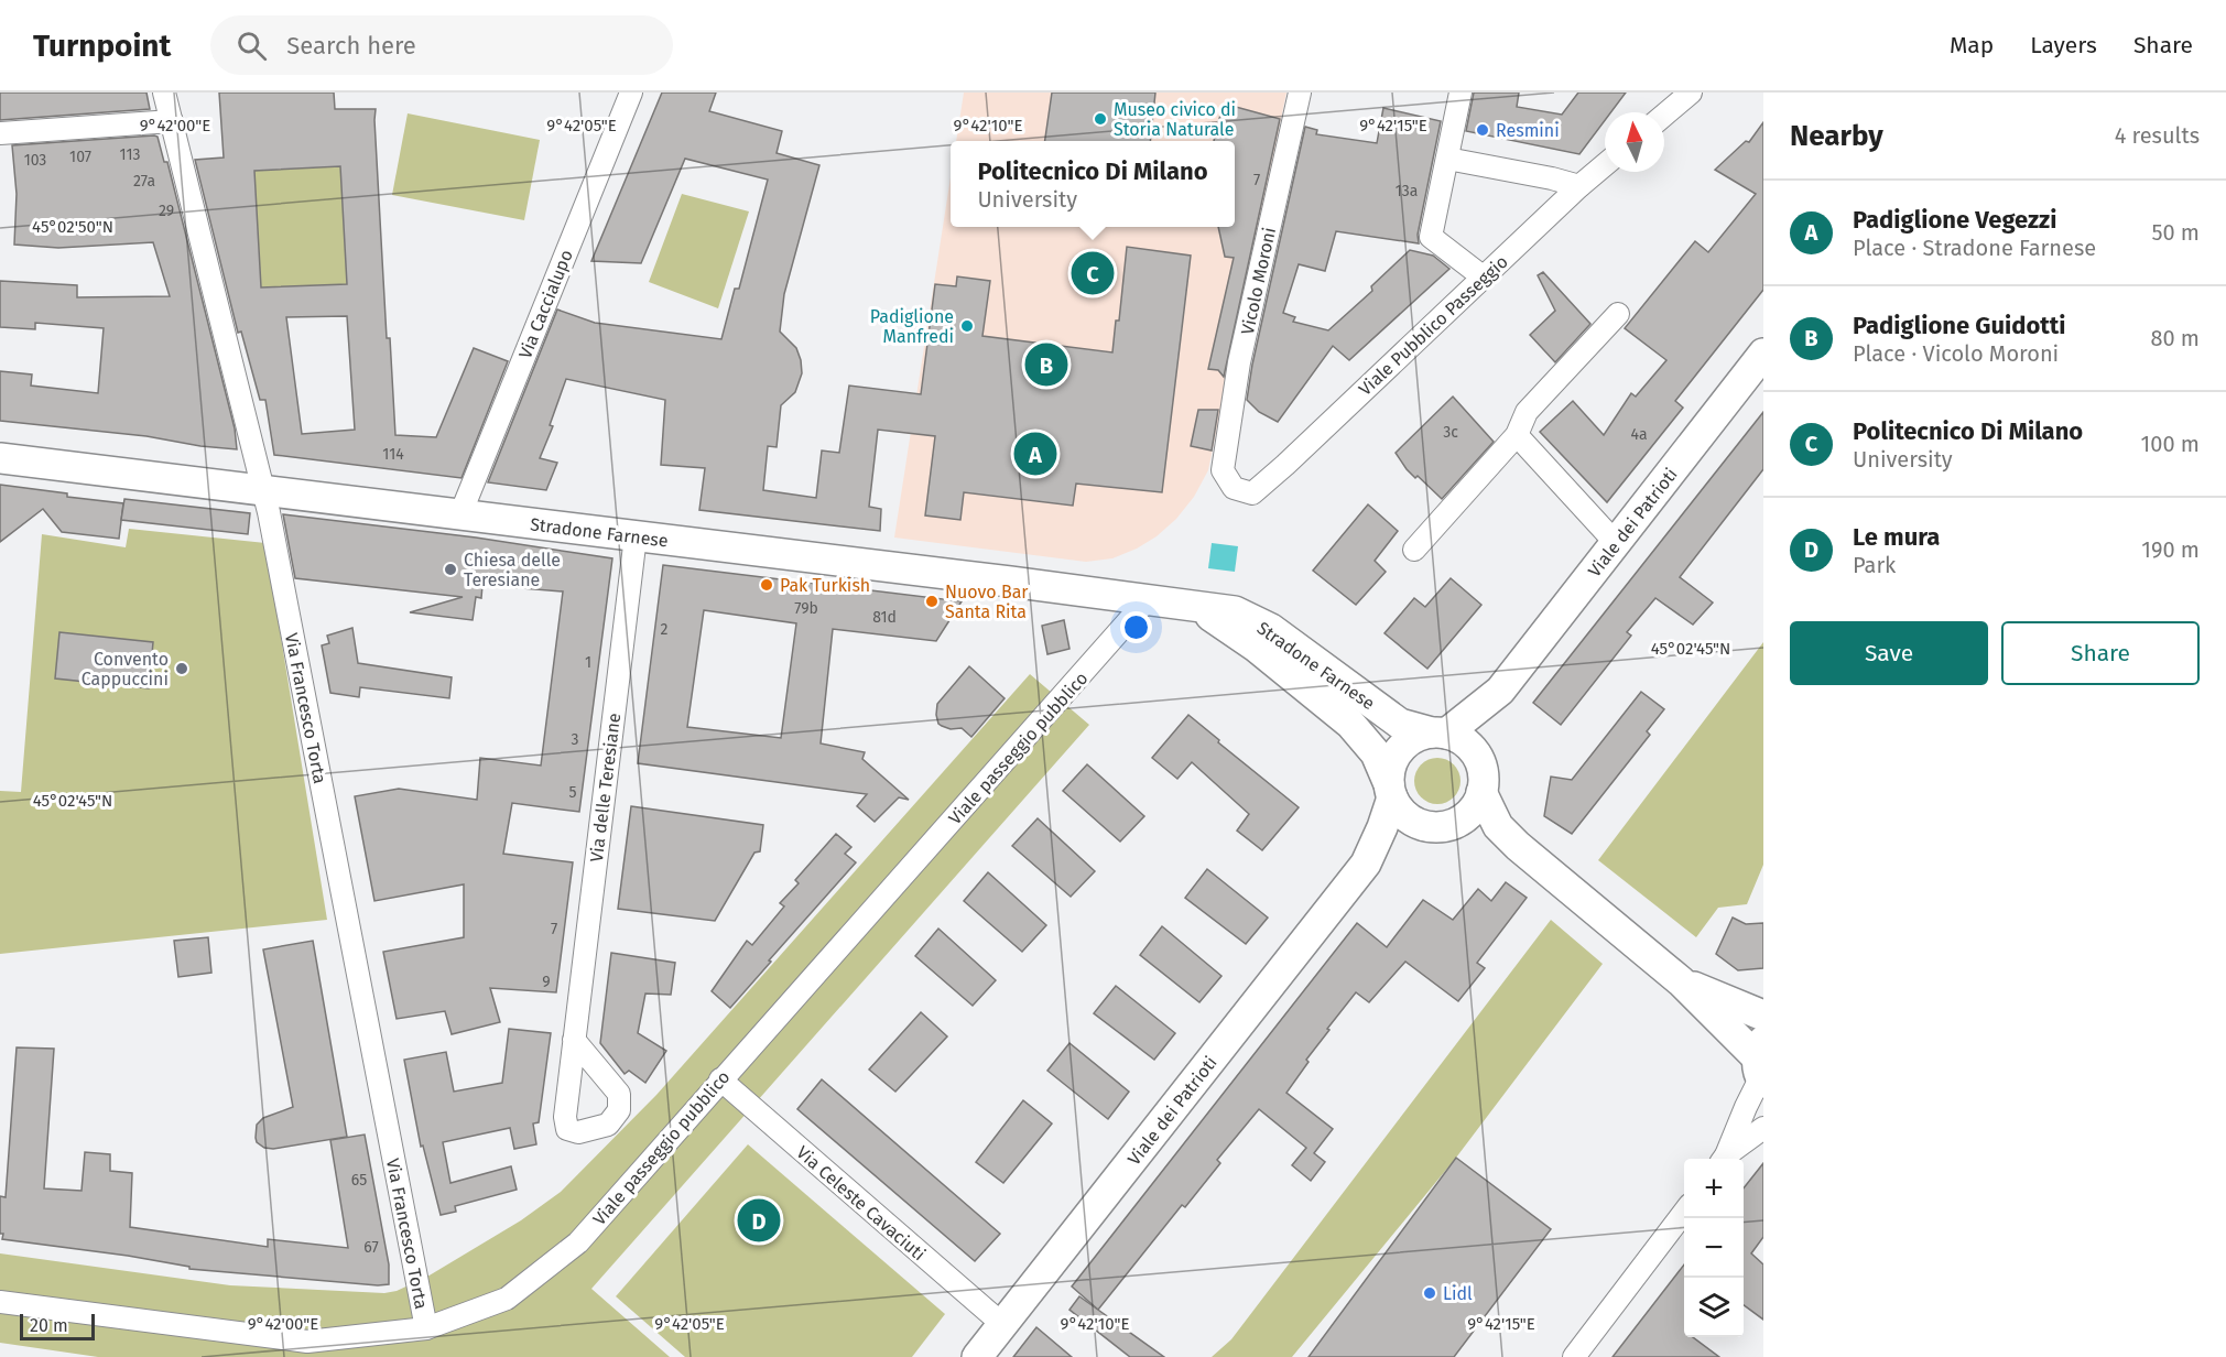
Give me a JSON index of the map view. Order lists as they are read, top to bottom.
{
  "streets": {
    "street": [
      "Vicolo Moroni",
      "Via Caccialupo",
      "Viale Pubblico Passeggio",
      "Viale dei Patrioti",
      "Stradone Farnese",
      "Via Francesco Torta",
      "Viale passeggio pubblico",
      "Via delle Teresiane",
      "Via Celeste Cavaciuti"
    ]
  },
  "crossings": [
    ["Vicolo Moroni", "Viale Pubblico Passeggio"],
    ["Via Caccialupo", "Stradone Farnese"],
    ["Viale dei Patrioti", "Stradone Farnese"],
    ["Viale dei Patrioti", "Via Celeste Cavaciuti"],
    ["Stradone Farnese", "Via Francesco Torta"],
    ["Stradone Farnese", "Viale passeggio pubblico"],
    ["Stradone Farnese", "Via delle Teresiane"],
    ["Via Francesco Torta", "Viale passeggio pubblico"],
    ["Viale passeggio pubblico", "Via Celeste Cavaciuti"]
  ],
  "places": [
    "Museo civico di Storia Naturale",
    "Resmini",
    "Padiglione Manfredi",
    "Chiesa delle Teresiane",
    "Pak Turkish",
    "Nuovo Bar Santa Rita",
    "Convento Cappuccini",
    "Lidl"
  ],
  "house_numbers": [
    "113",
    "107",
    "103",
    "7",
    "27a",
    "13a",
    "29",
    "3c",
    "4a",
    "114",
    "79b",
    "81d",
    "2",
    "1",
    "3",
    "5",
    "7",
    "9",
    "65",
    "67"
  ],
  "scale_bar": "20 m",
  "north": "top",
  "page": {
    "header": "Turnpoint",
    "search": "Search here",
    "nav": ["Map", "Layers", "Share"],
    "heading": ["Nearby", "4 results"],
    "popup": ["Politecnico Di Milano", "University"],
    "list": [
      {
        "mark": "A",
        "name": "Padiglione Vegezzi",
        "note": "Place · Stradone Farnese",
        "value": "50 m"
      },
      {
        "mark": "B",
        "name": "Padiglione Guidotti",
        "note": "Place · Vicolo Moroni",
        "value": "80 m"
      },
      {
        "mark": "C",
        "name": "Politecnico Di Milano",
        "note": "University",
        "value": "100 m"
      },
      {
        "mark": "D",
        "name": "Le mura",
        "note": "Park",
        "value": "190 m"
      }
    ],
    "pins": [
      "C",
      "B",
      "A",
      "D"
    ],
    "buttons": ["Save", "Share"],
    "map_buttons": ["+", "−"],
    "scale": "20 m"
  },
  "coordinates": [
    "9°42'00\"E",
    "9°42'05\"E",
    "9°42'10\"E",
    "9°42'15\"E",
    "45°02'50\"N",
    "45°02'45\"N"
  ]
}
